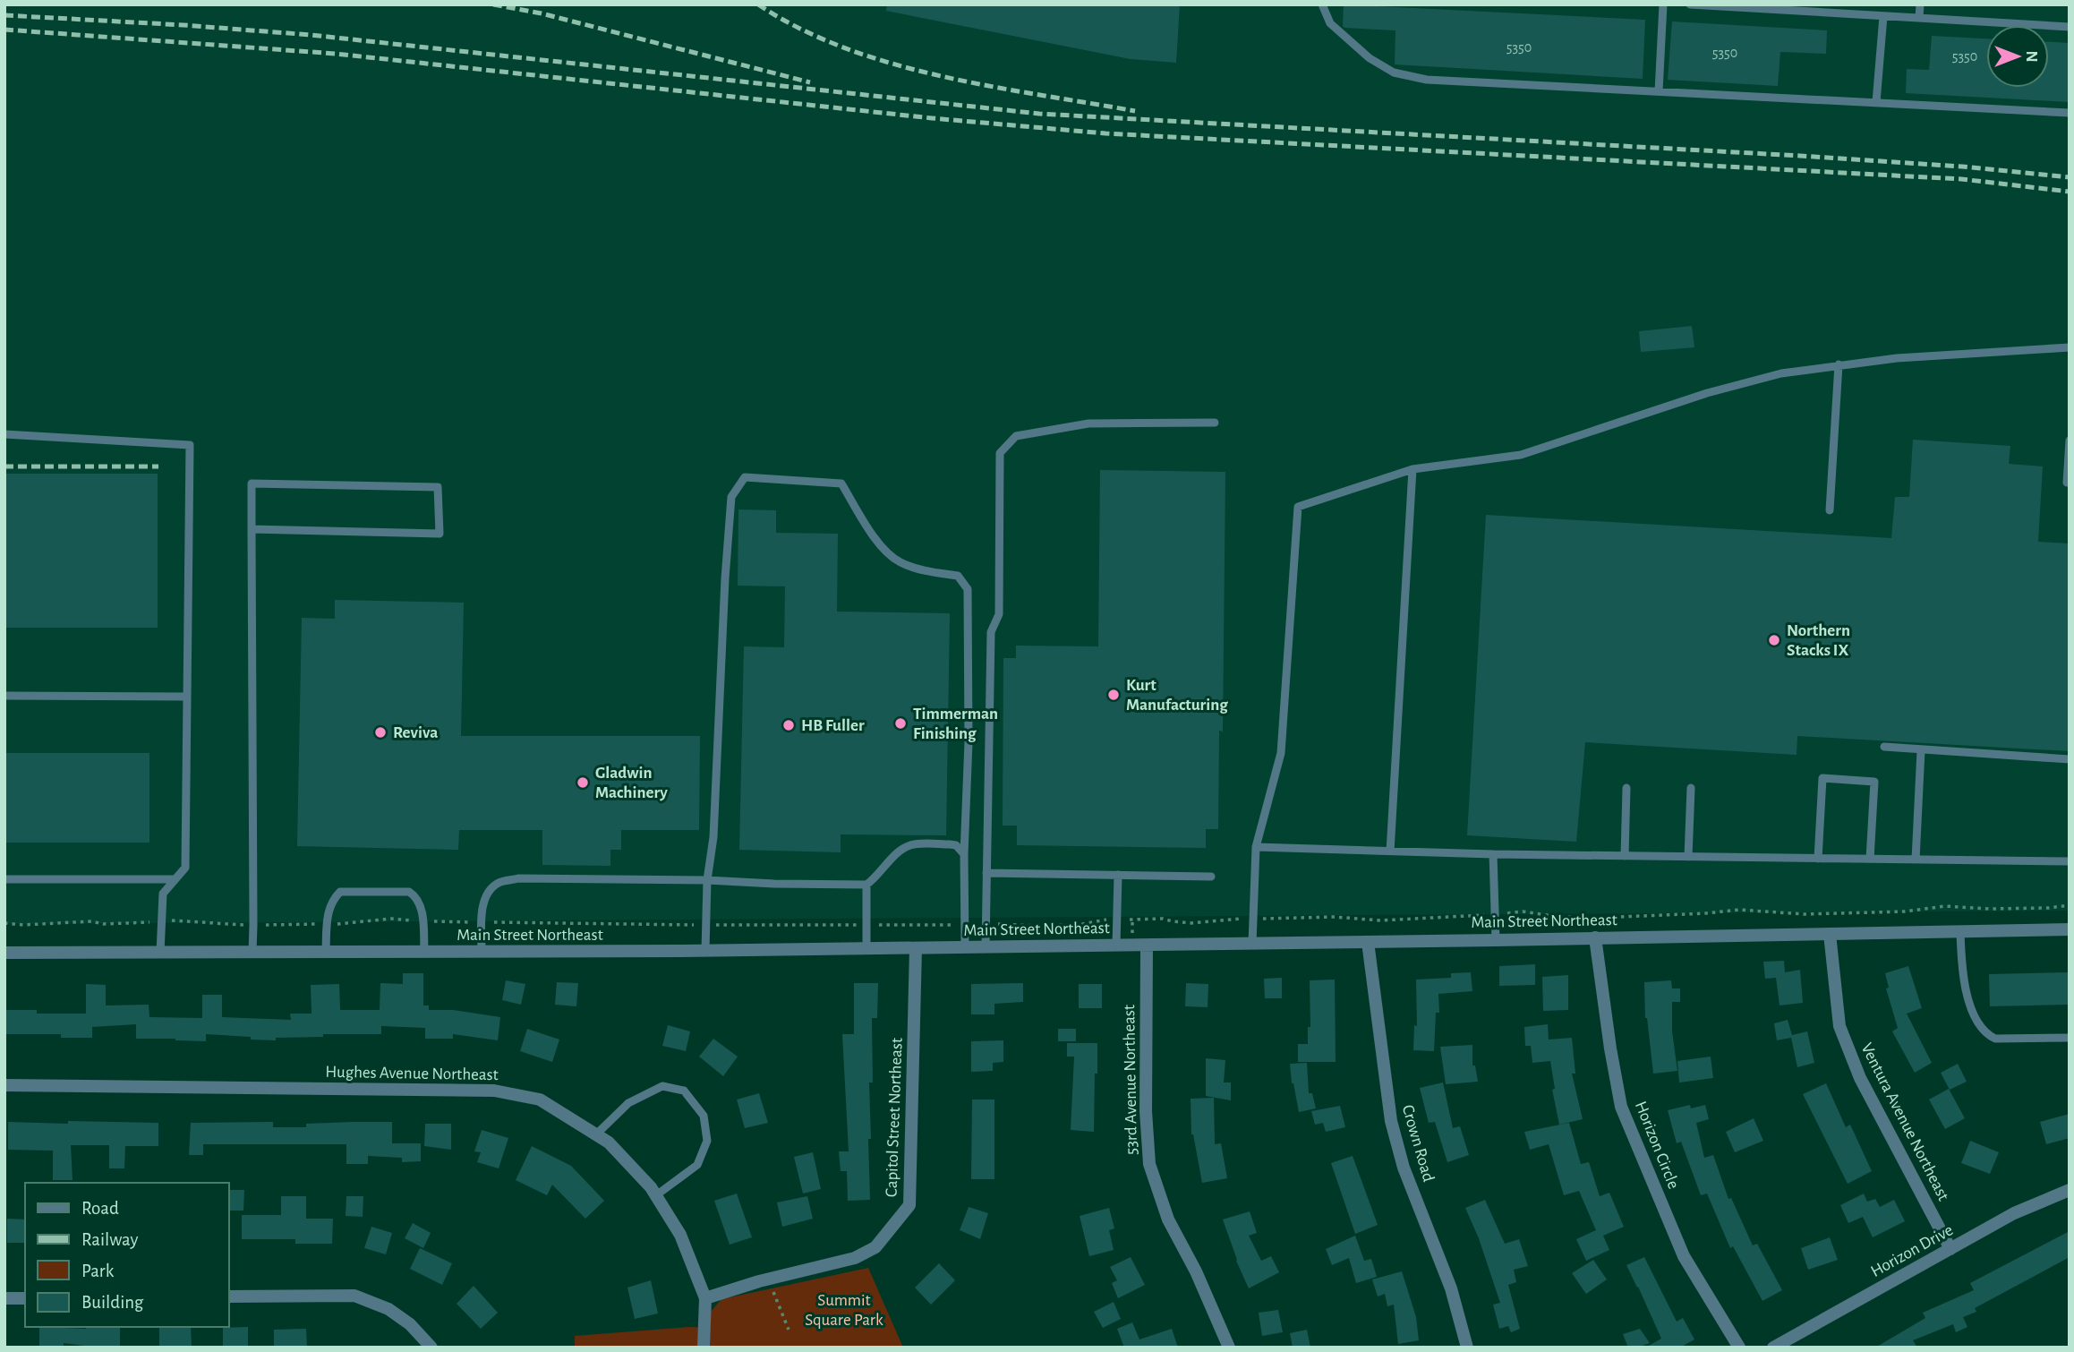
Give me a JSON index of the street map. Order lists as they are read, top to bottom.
{
  "streets": {
    "street": [
      "Main Street Northeast",
      "Hughes Avenue Northeast",
      "53rd Avenue Northeast",
      "Capitol Street Northeast",
      "Ventura Avenue Northeast",
      "Crown Road",
      "Horizon Circle",
      "Horizon Drive"
    ]
  },
  "crossings": [
    ["Main Street Northeast", "53rd Avenue Northeast"],
    ["Main Street Northeast", "Capitol Street Northeast"],
    ["Main Street Northeast", "Ventura Avenue Northeast"],
    ["Main Street Northeast", "Crown Road"],
    ["Main Street Northeast", "Horizon Circle"],
    ["Hughes Avenue Northeast", "Capitol Street Northeast"],
    ["Ventura Avenue Northeast", "Horizon Drive"]
  ],
  "parks": ["Summit Square Park"],
  "places": [
    "Northern Stacks IX",
    "Kurt Manufacturing",
    "Timmerman Finishing",
    "HB Fuller",
    "Reviva",
    "Gladwin Machinery"
  ],
  "house_numbers": ["5350", "5350", "5350"],
  "legend": [
    "Road",
    "Railway",
    "Park",
    "Building"
  ],
  "north": "right"
}
